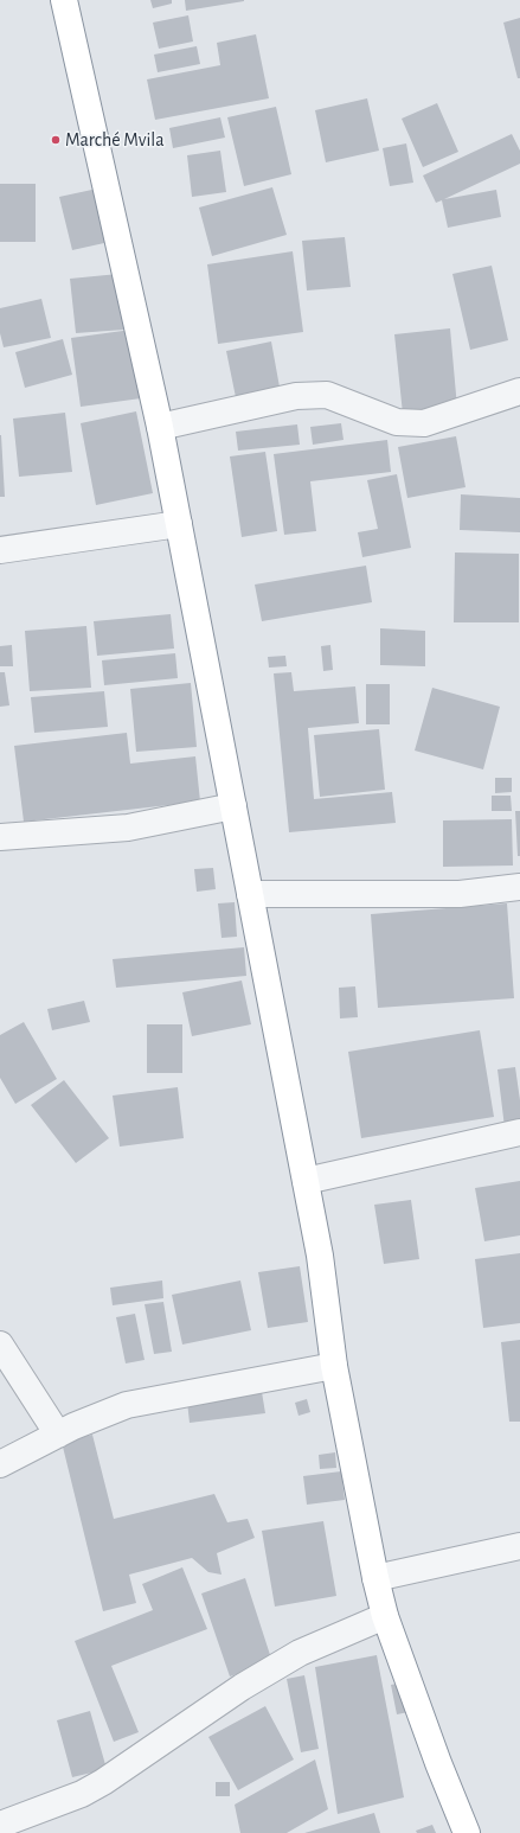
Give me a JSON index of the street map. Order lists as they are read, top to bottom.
{
  "places": ["Marché Mvila"]
}
